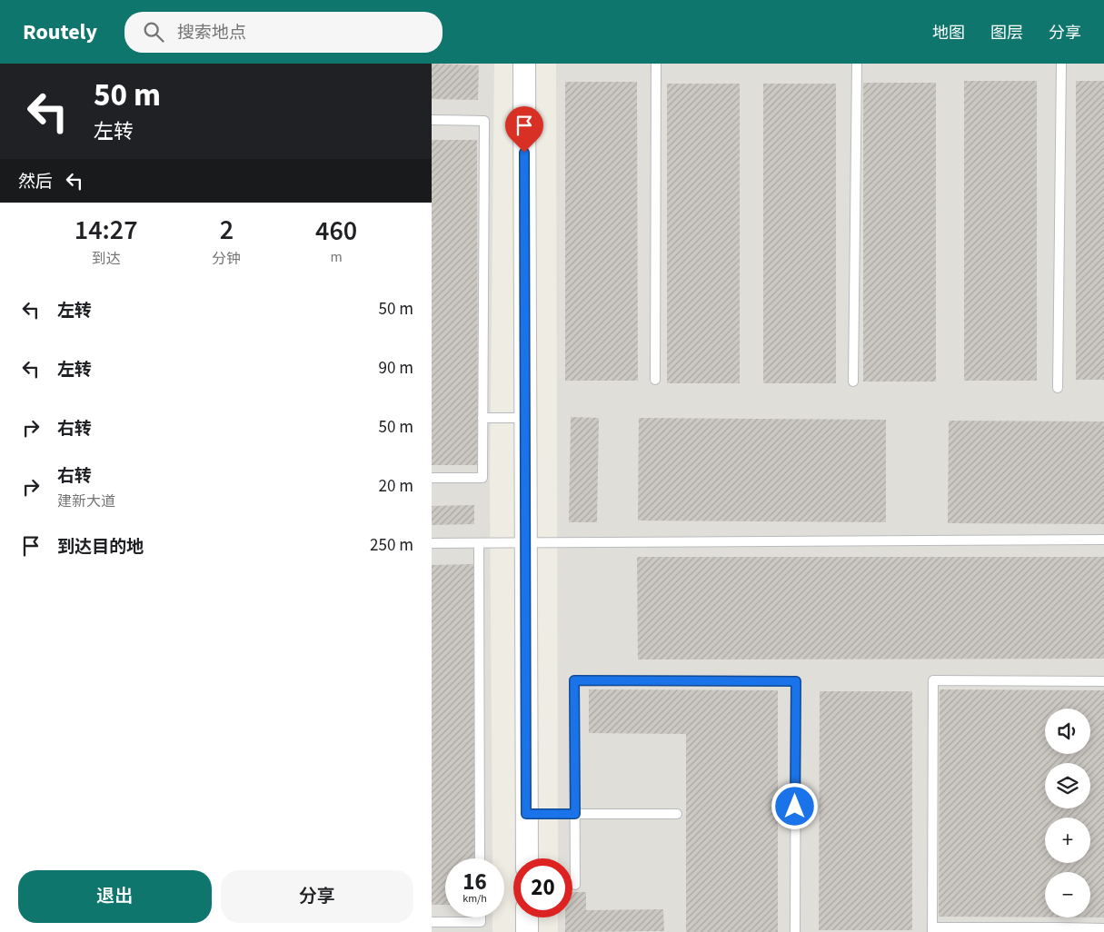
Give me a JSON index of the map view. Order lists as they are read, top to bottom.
{
  "page": {
    "header": "Routely",
    "search": "搜索地点",
    "nav": ["地图", "图层", "分享"],
    "turn": ["50 m", "左转"],
    "then": "然后",
    "eta": [
      "14:27",
      "到达",
      "2",
      "分钟",
      "460",
      "m"
    ],
    "list": [
      {
        "name": "左转",
        "value": "50 m"
      },
      {
        "name": "左转",
        "value": "90 m"
      },
      {
        "name": "右转",
        "value": "50 m"
      },
      {
        "name": "右转",
        "note": "建新大道",
        "value": "20 m"
      },
      {
        "name": "到达目的地",
        "value": "250 m"
      }
    ],
    "map_buttons": ["+", "−"],
    "speed": "16 km/h",
    "limit": "20",
    "buttons": ["退出", "分享"]
  }
}
